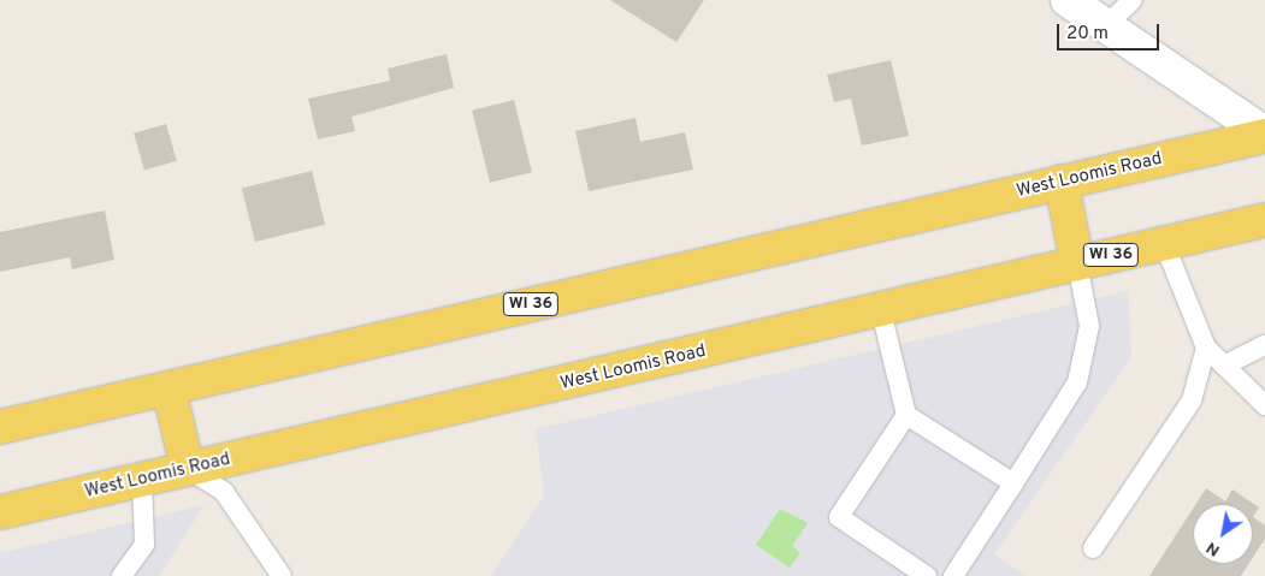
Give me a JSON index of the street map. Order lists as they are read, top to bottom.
{
  "streets": {
    "main road": ["West Loomis Road", "WI 36"]
  },
  "scale_bar": "20 m",
  "north": "bottom left"
}
